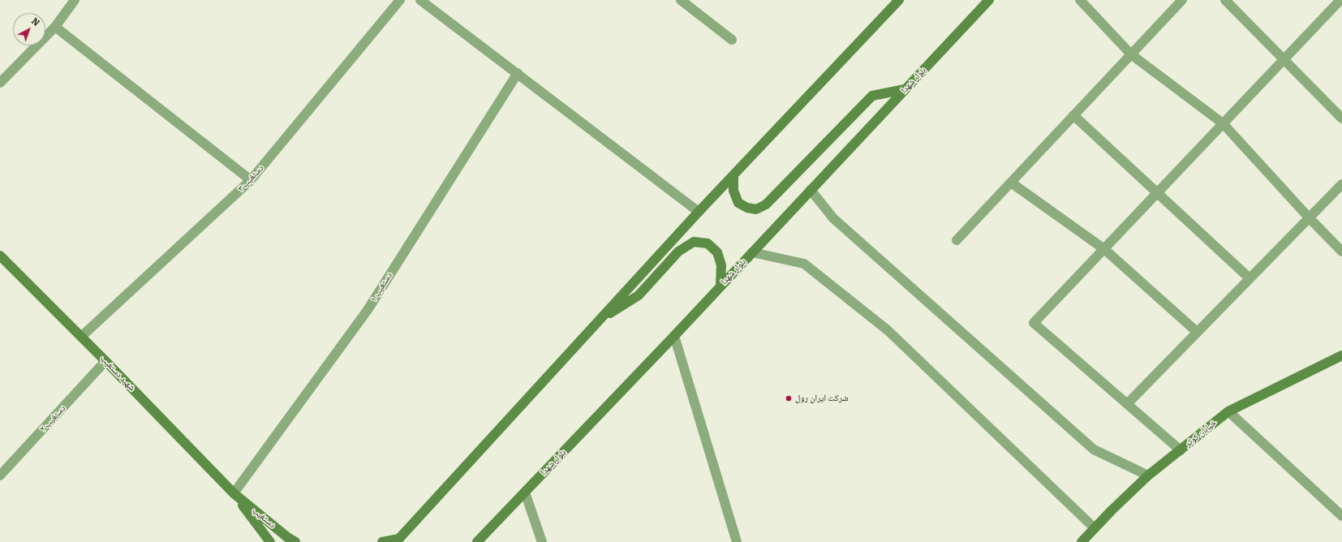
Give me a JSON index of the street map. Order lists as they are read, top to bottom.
{
  "streets": {
    "main road": [
      "بلوار شهدا",
      "شهید دستغیب",
      "خیابان کوثر",
      "دستغیب"
    ],
    "street": ["دستغیب ۳", "دستغیب ۱", "دستغیب ۲"]
  },
  "crossings": [
    ["دستغیب ۳", "شهید دستغیب"],
    ["دستغیب ۱", "شهید دستغیب"],
    ["دستغیب ۱", "دستغیب"],
    ["شهید دستغیب", "دستغیب ۲"],
    ["شهید دستغیب", "دستغیب"]
  ],
  "places": ["شرکت ایران رول"],
  "north": "top right"
}
